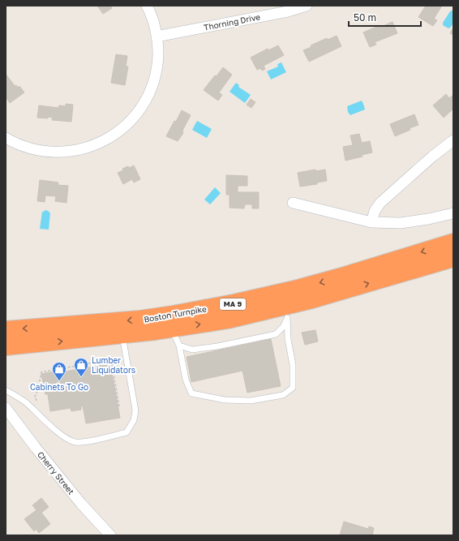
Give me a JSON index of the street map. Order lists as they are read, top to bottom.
{
  "streets": {
    "highway": ["MA 9", "Boston Turnpike"],
    "street": ["Thorning Drive", "Cherry Street"]
  },
  "places": {
    "shop": ["Lumber Liquidators", "Cabinets To Go"]
  },
  "scale_bar": "50 m"
}
